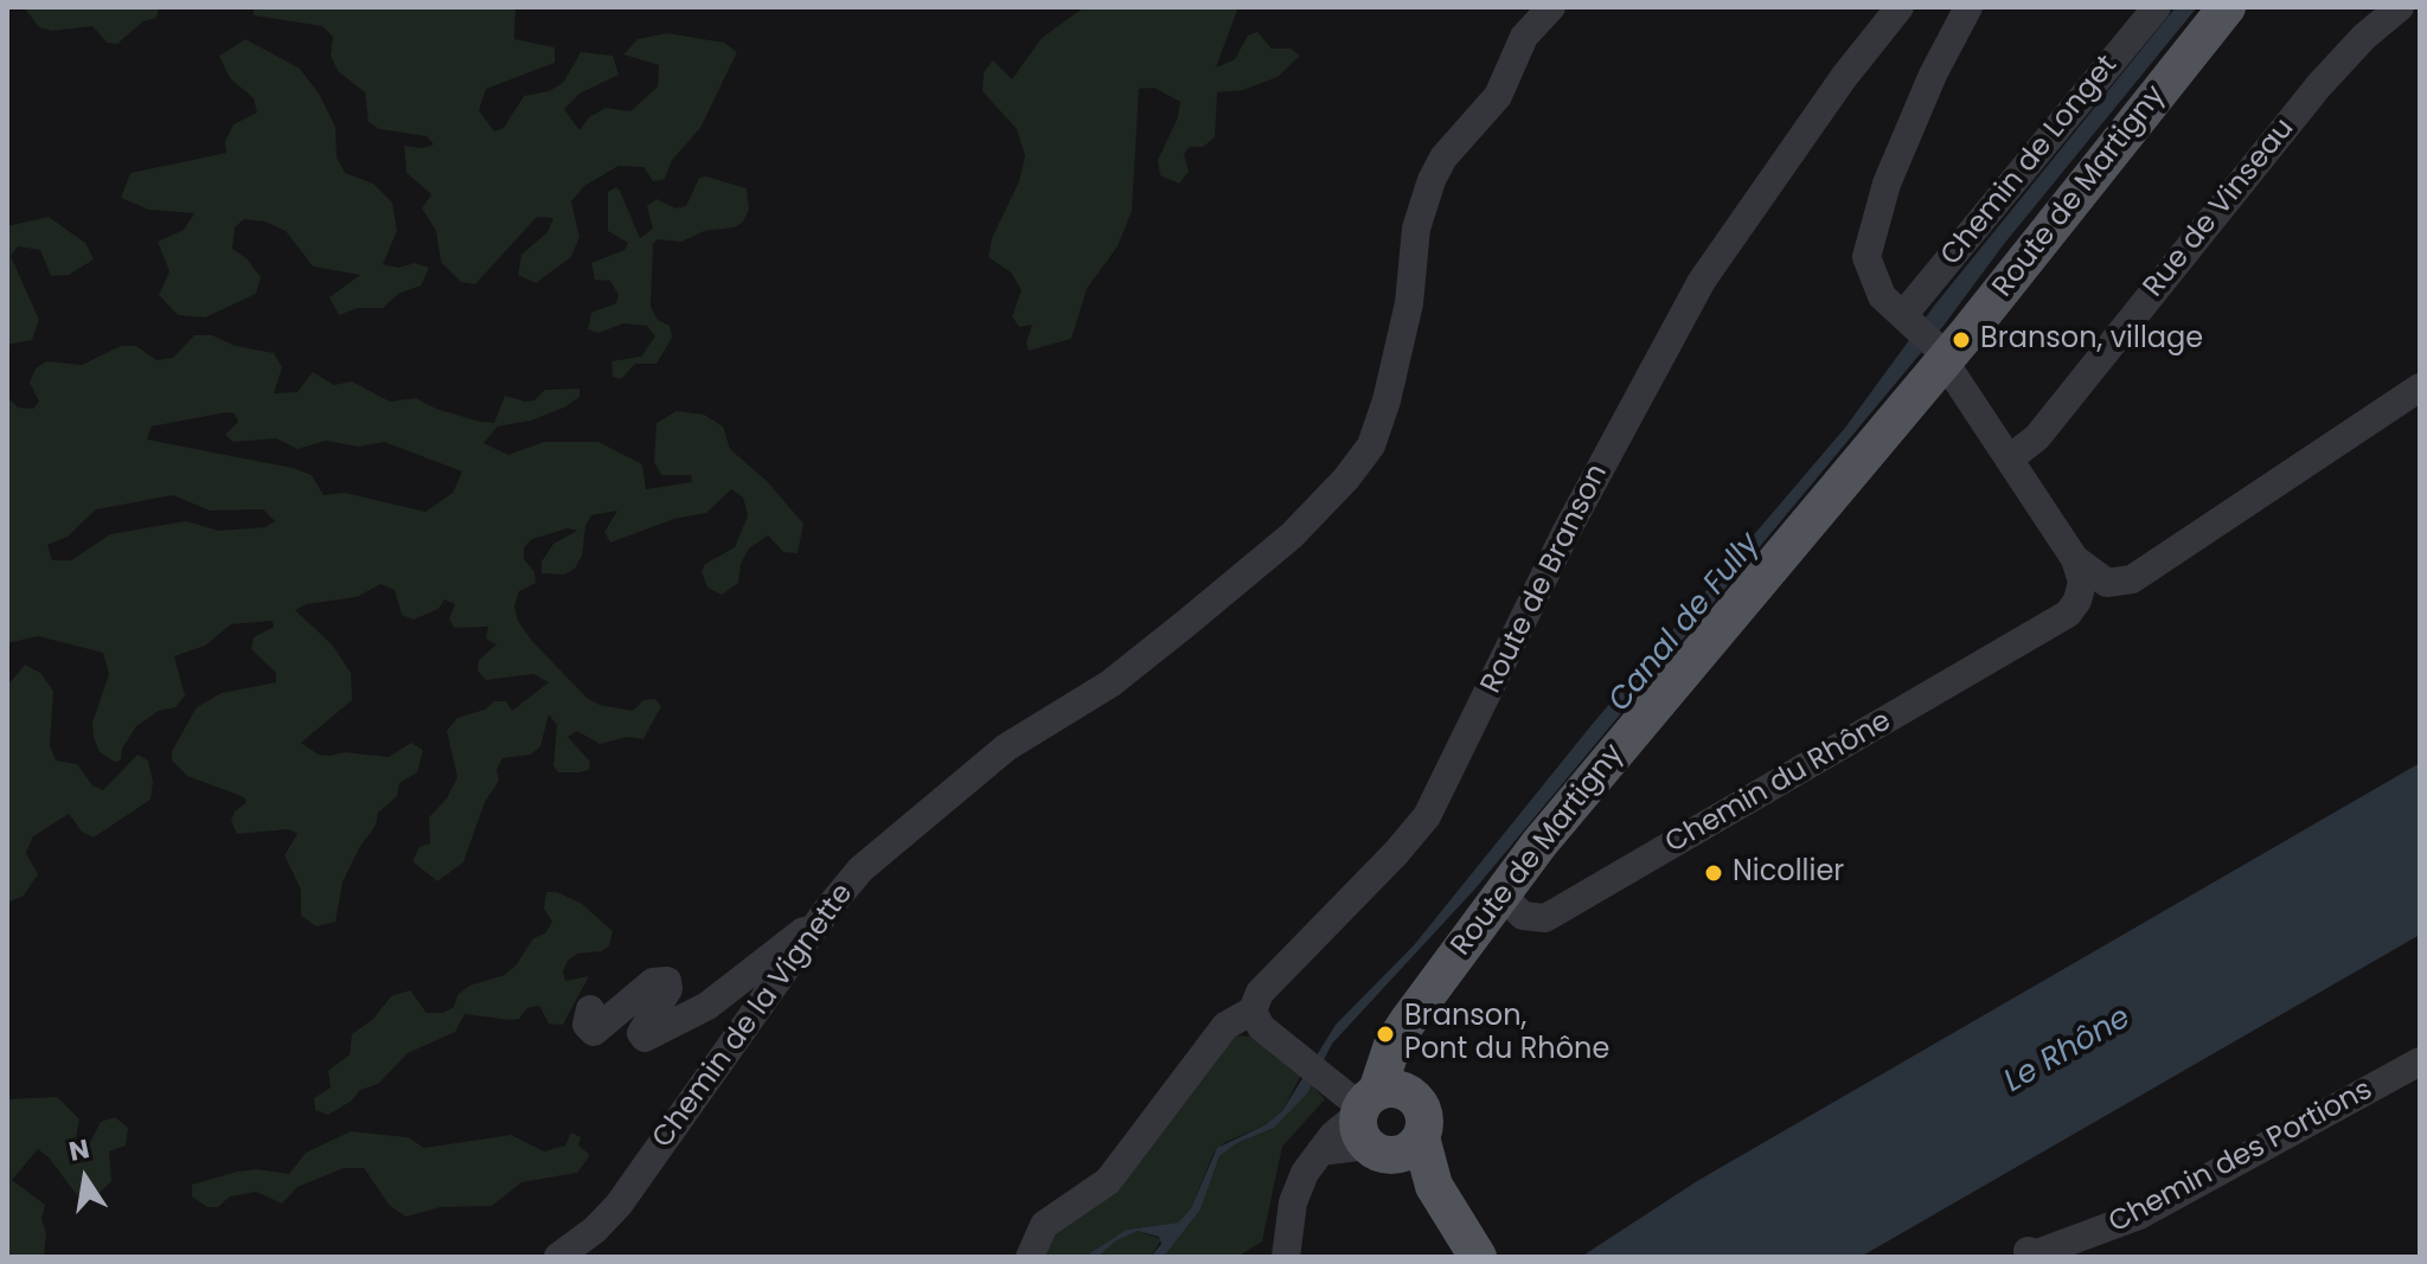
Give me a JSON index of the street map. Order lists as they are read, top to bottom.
{
  "streets": {
    "main road": ["Route de Martigny"],
    "street": [
      "Chemin de Longet",
      "Rue de Vinseau",
      "Route de Branson",
      "Chemin du Rhône",
      "Chemin de la Vignette",
      "Chemin des Portions"
    ]
  },
  "crossings": [
    ["Route de Martigny", "Chemin du Rhône"]
  ],
  "water": ["Canal de Fully", "Le Rhône"],
  "places": ["Branson, village", "Nicollier", "Branson, Pont du Rhône"],
  "north": "top"
}
